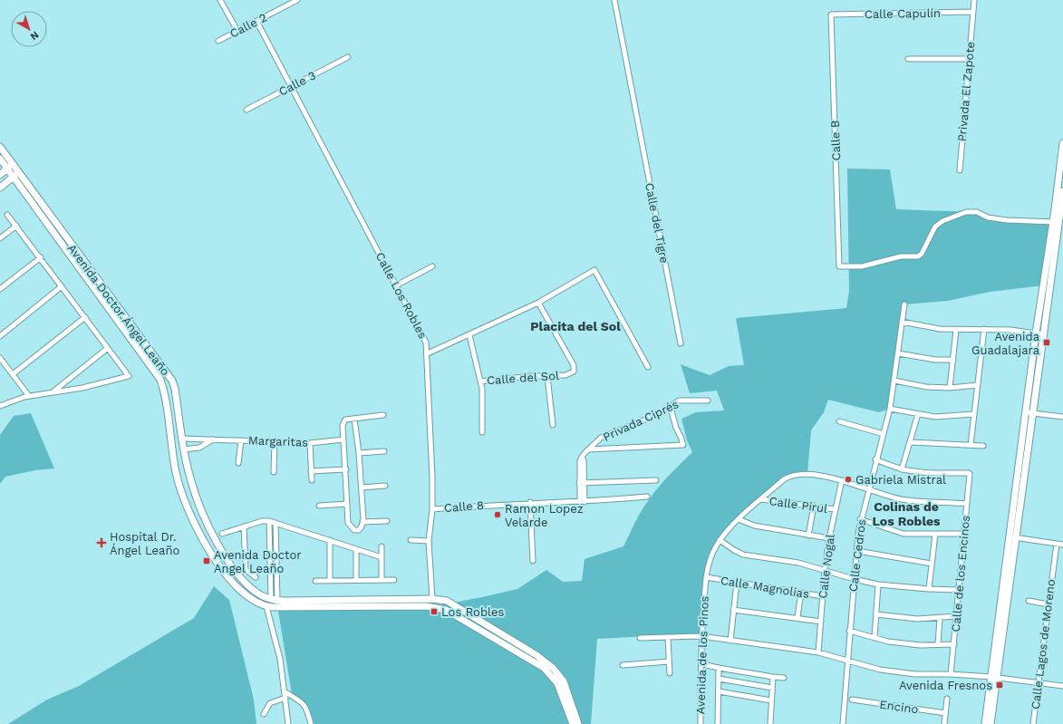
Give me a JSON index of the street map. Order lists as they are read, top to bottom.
{
  "streets": {
    "street": [
      "Calle Capulín",
      "Calle 2",
      "Calle 3",
      "Privada El Zapote",
      "Calle B",
      "Calle del Tigre",
      "Calle Los Robles",
      "Avenida Doctor Ángel Leaño",
      "Calle del Sol",
      "Privada Ciprés",
      "Margaritas",
      "Calle Pirul",
      "Calle 8",
      "Calle Cedros",
      "Calle Nogal",
      "Calle de los Encinos",
      "Calle Magnolias",
      "Calle Lagos de Moreno",
      "Avenida de los Pinos",
      "Encino"
    ]
  },
  "crossings": [
    ["Calle Capulín", "Privada El Zapote"],
    ["Calle Capulín", "Calle B"],
    ["Calle 2", "Calle Los Robles"],
    ["Calle 3", "Calle Los Robles"],
    ["Calle Los Robles", "Avenida Doctor Ángel Leaño"],
    ["Calle Los Robles", "Calle 8"],
    ["Avenida Doctor Ángel Leaño", "Margaritas"],
    ["Privada Ciprés", "Calle 8"],
    ["Calle Pirul", "Calle Nogal"],
    ["Calle Pirul", "Avenida de los Pinos"],
    ["Calle Cedros", "Avenida de los Pinos"],
    ["Calle Nogal", "Calle Magnolias"],
    ["Calle Nogal", "Avenida de los Pinos"],
    ["Calle de los Encinos", "Avenida de los Pinos"],
    ["Calle Magnolias", "Avenida de los Pinos"]
  ],
  "districts": ["Placita del Sol", "Colinas de Los Robles"],
  "places": {
    "transit": [
      "Avenida Guadalajara",
      "Avenida Doctor Angel Leaño",
      "Los Robles",
      "Avenida Fresnos"
    ],
    "other": ["Gabriela Mistral", "Ramon Lopez Velarde"],
    "health": ["Hospital Dr. Ángel Leaño"]
  },
  "north": "bottom right"
}
